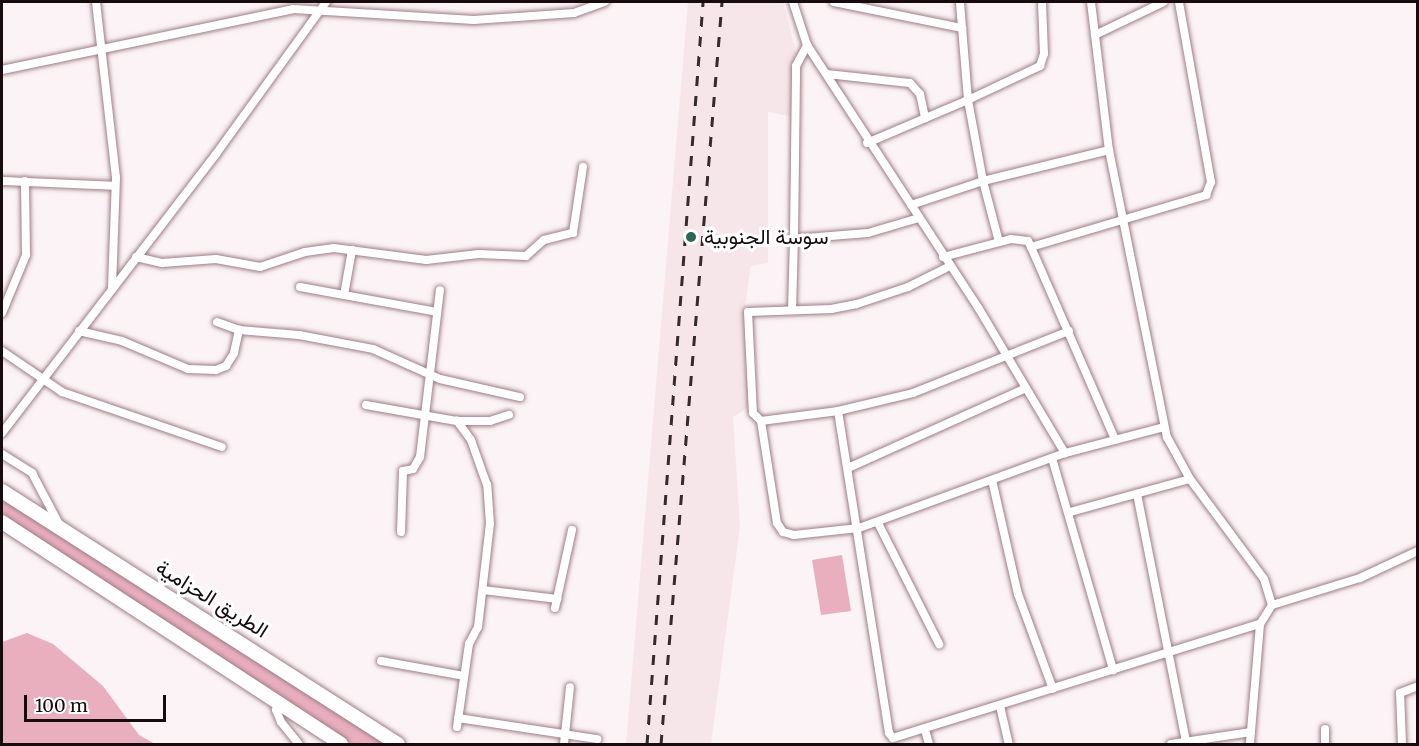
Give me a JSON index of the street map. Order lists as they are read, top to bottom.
{
  "streets": {
    "highway": ["الطريق الحزامية"]
  },
  "places": ["سوسة الجنوبية"],
  "scale_bar": "100 m"
}
